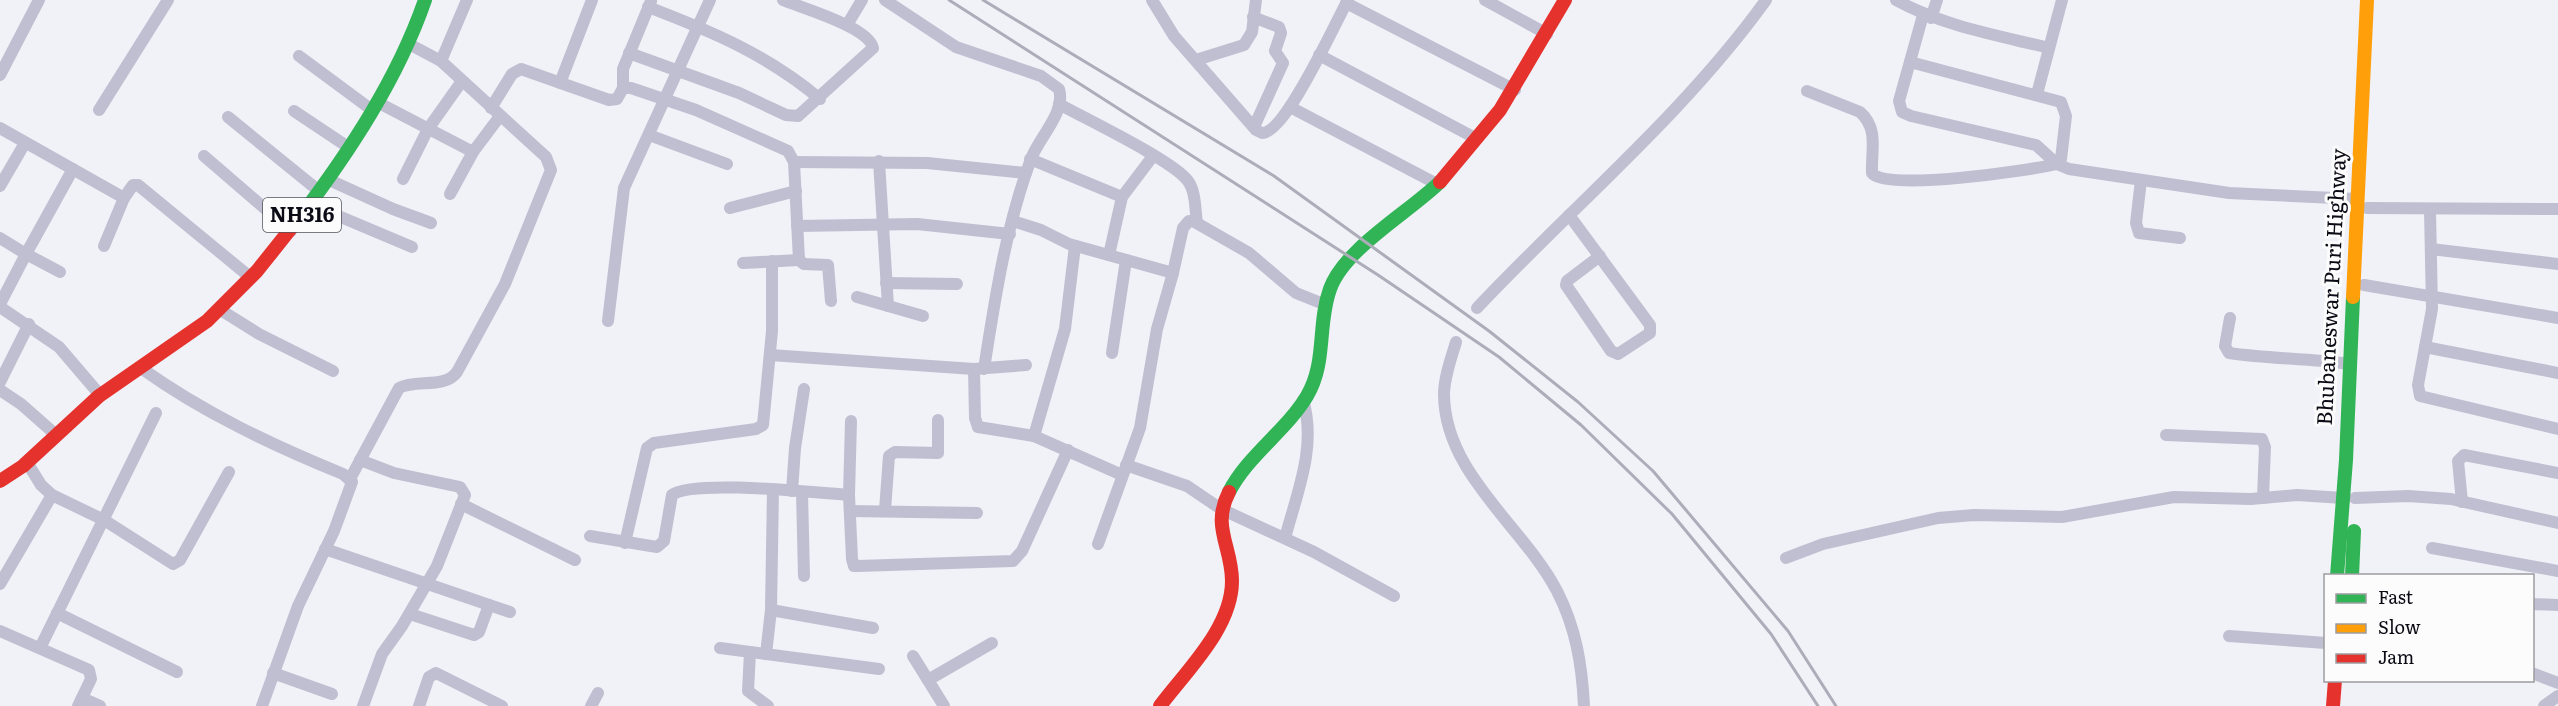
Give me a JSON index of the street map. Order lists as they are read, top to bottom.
{
  "streets": {
    "main road": ["NH316", "Bhubaneswar Puri Highway"]
  },
  "legend": ["Fast", "Slow", "Jam"]
}
